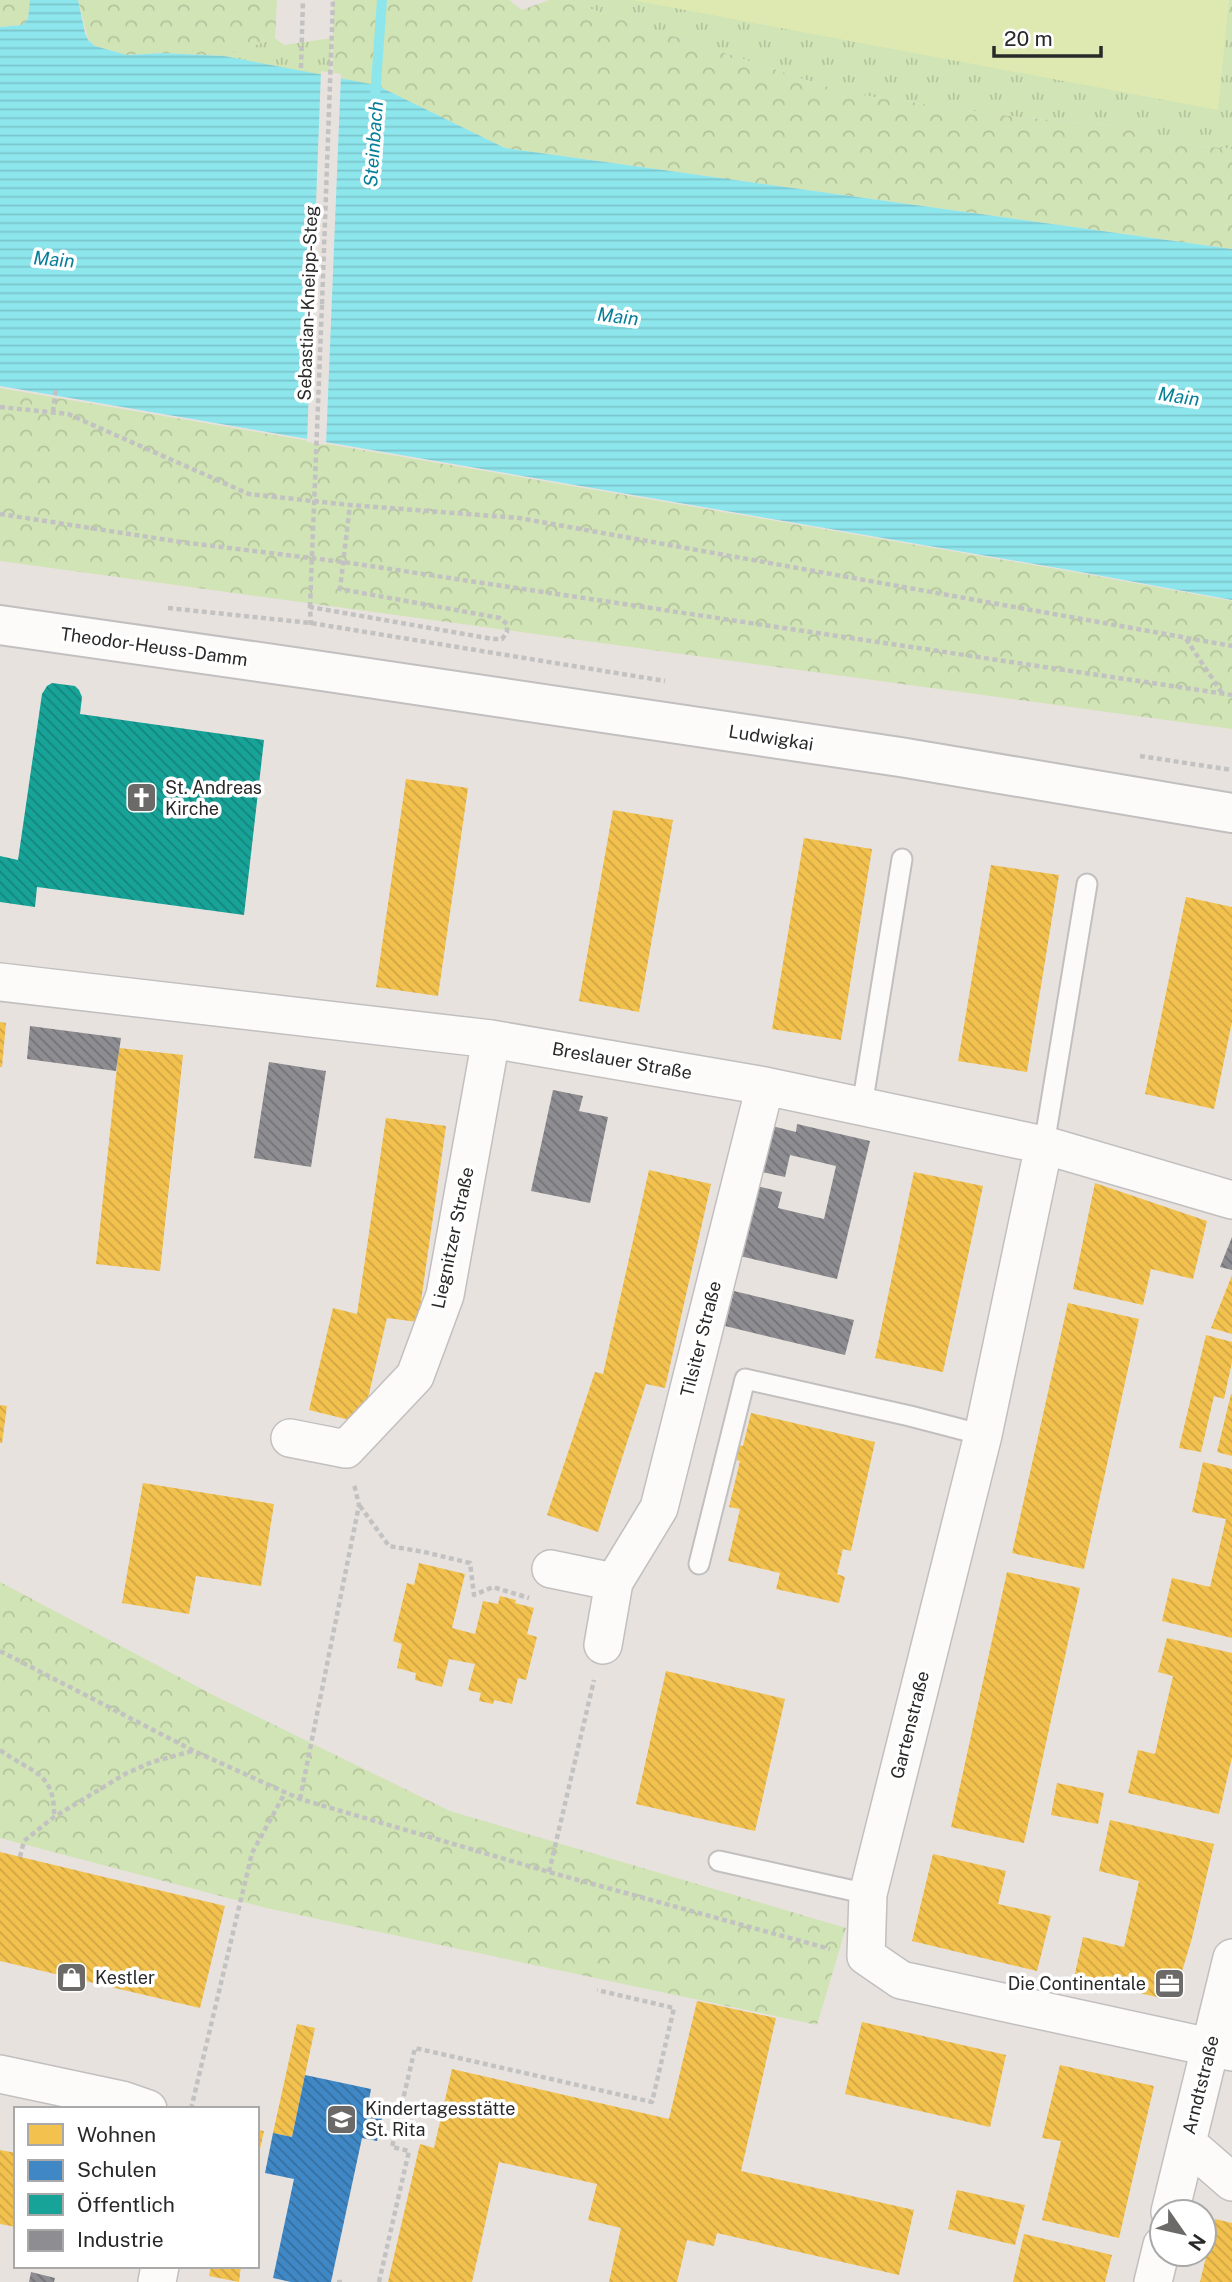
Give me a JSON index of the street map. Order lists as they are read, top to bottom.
{
  "streets": {
    "main road": ["Theodor-Heuss-Damm", "Ludwigkai"],
    "street": [
      "Breslauer Straße",
      "Liegnitzer Straße",
      "Tilsiter Straße",
      "Gartenstraße",
      "Arndtstraße"
    ],
    "path": ["Sebastian-Kneipp-Steg"]
  },
  "crossings": [
    ["Theodor-Heuss-Damm", "Ludwigkai"],
    ["Breslauer Straße", "Liegnitzer Straße"],
    ["Breslauer Straße", "Tilsiter Straße"],
    ["Breslauer Straße", "Gartenstraße"]
  ],
  "water": ["Steinbach", "Main"],
  "places": {
    "church": ["St. Andreas Kirche"],
    "shop": ["Kestler"],
    "office": ["Die Continentale"],
    "school or university": ["Kindertagesstätte St. Rita"]
  },
  "legend": [
    "Wohnen",
    "Schulen",
    "Öffentlich",
    "Industrie"
  ],
  "scale_bar": "20 m",
  "north": "bottom right"
}
